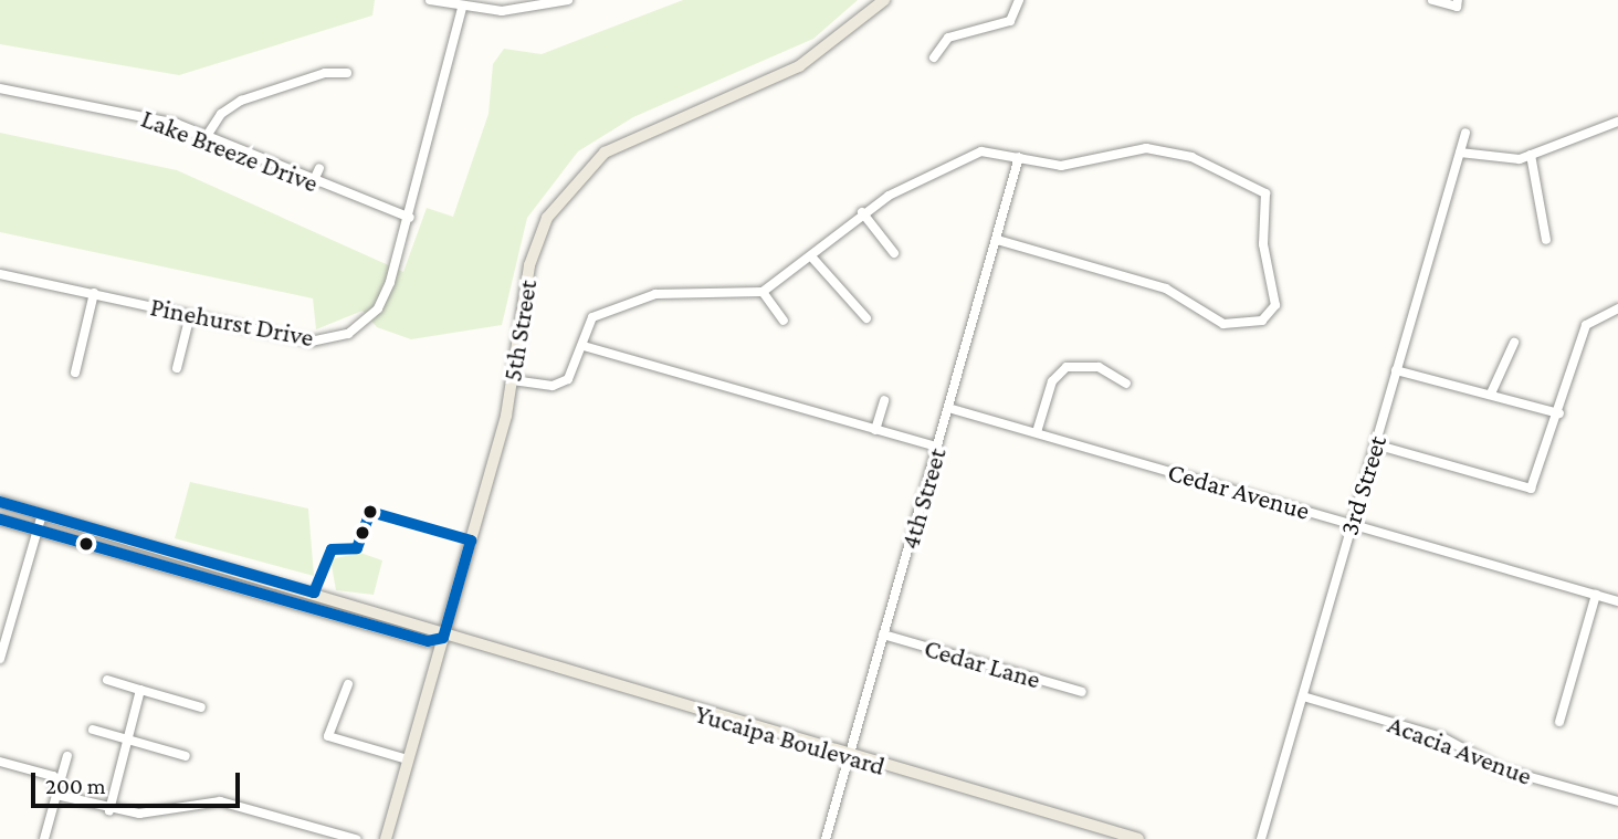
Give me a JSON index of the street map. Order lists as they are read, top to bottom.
{
  "streets": {
    "main road": ["5th Street", "Yucaipa Boulevard"],
    "street": [
      "Lake Breeze Drive",
      "Pinehurst Drive",
      "3rd Street",
      "Cedar Avenue",
      "4th Street",
      "Cedar Lane",
      "Acacia Avenue"
    ]
  },
  "crossings": [
    ["Lake Breeze Drive", "Pinehurst Drive"],
    ["5th Street", "Yucaipa Boulevard"],
    ["3rd Street", "Cedar Avenue"],
    ["3rd Street", "Acacia Avenue"],
    ["Cedar Avenue", "4th Street"],
    ["4th Street", "Cedar Lane"],
    ["4th Street", "Yucaipa Boulevard"]
  ],
  "scale_bar": "200 m"
}
